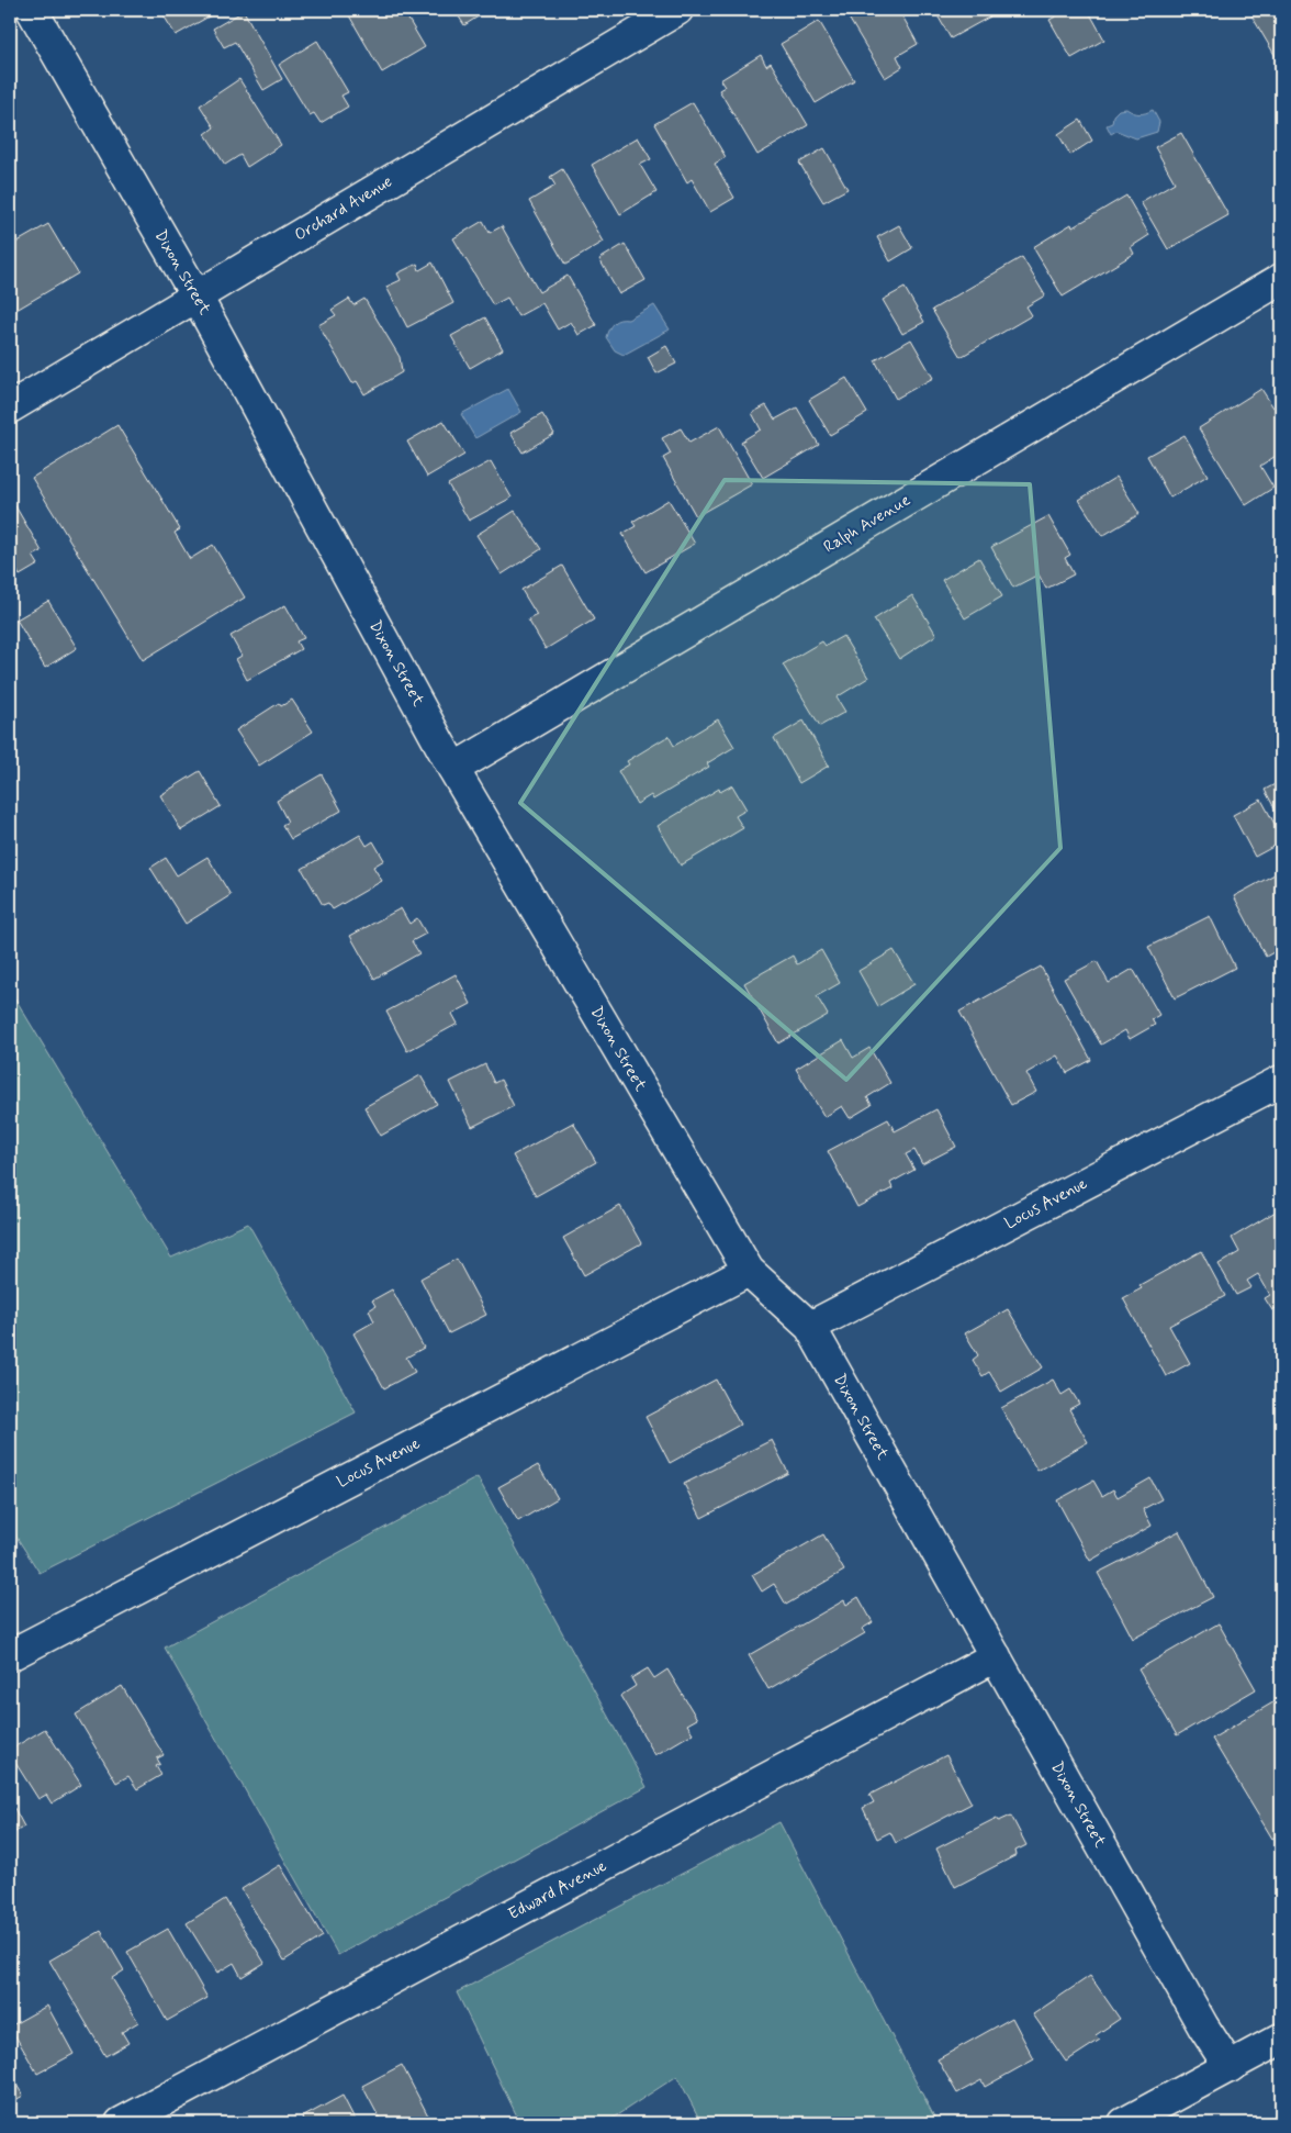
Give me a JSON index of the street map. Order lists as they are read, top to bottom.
{
  "streets": {
    "street": [
      "Orchard Avenue",
      "Dixon Street",
      "Ralph Avenue",
      "Locus Avenue",
      "Edward Avenue"
    ]
  },
  "crossings": [
    ["Orchard Avenue", "Dixon Street"],
    ["Dixon Street", "Ralph Avenue"],
    ["Dixon Street", "Locus Avenue"],
    ["Dixon Street", "Edward Avenue"]
  ]
}
